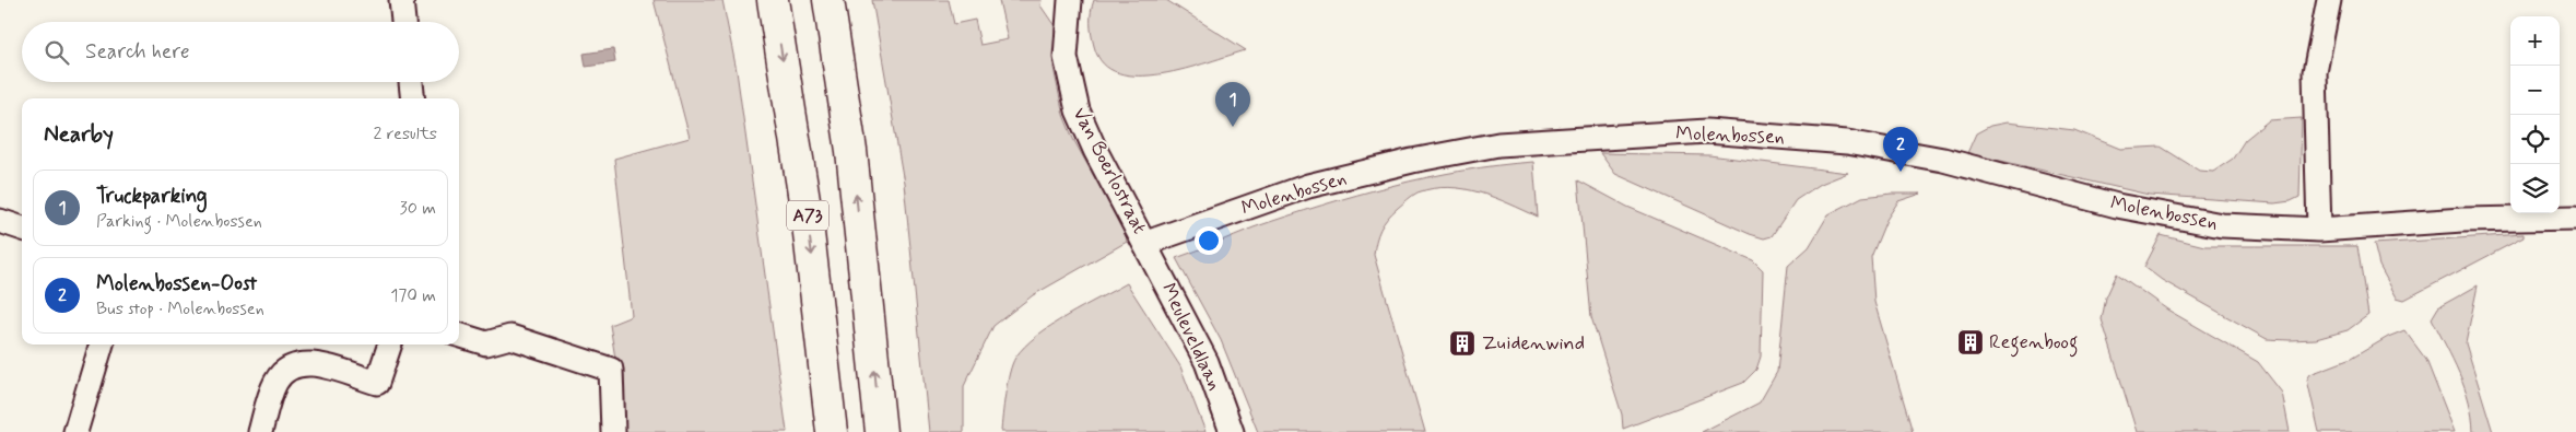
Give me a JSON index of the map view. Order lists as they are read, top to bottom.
{
  "streets": {
    "highway": ["A73"],
    "street": ["Molenbossen", "Van Boerlostraat", "Meuleveldlaan"]
  },
  "crossings": [
    ["Molenbossen", "Van Boerlostraat"],
    ["Molenbossen", "Meuleveldlaan"],
    ["Van Boerlostraat", "Meuleveldlaan"]
  ],
  "places": {
    "building": ["Regenboog", "Zuidenwind"]
  },
  "page": {
    "map_buttons": ["+", "−"],
    "search": "Search here",
    "pins": ["1", "2"],
    "heading": ["Nearby", "2 results"],
    "list": [
      {
        "mark": "1",
        "name": "Truckparking",
        "note": "Parking · Molenbossen",
        "value": "30 m"
      },
      {
        "mark": "2",
        "name": "Molenbossen-Oost",
        "note": "Bus stop · Molenbossen",
        "value": "170 m"
      }
    ]
  }
}
